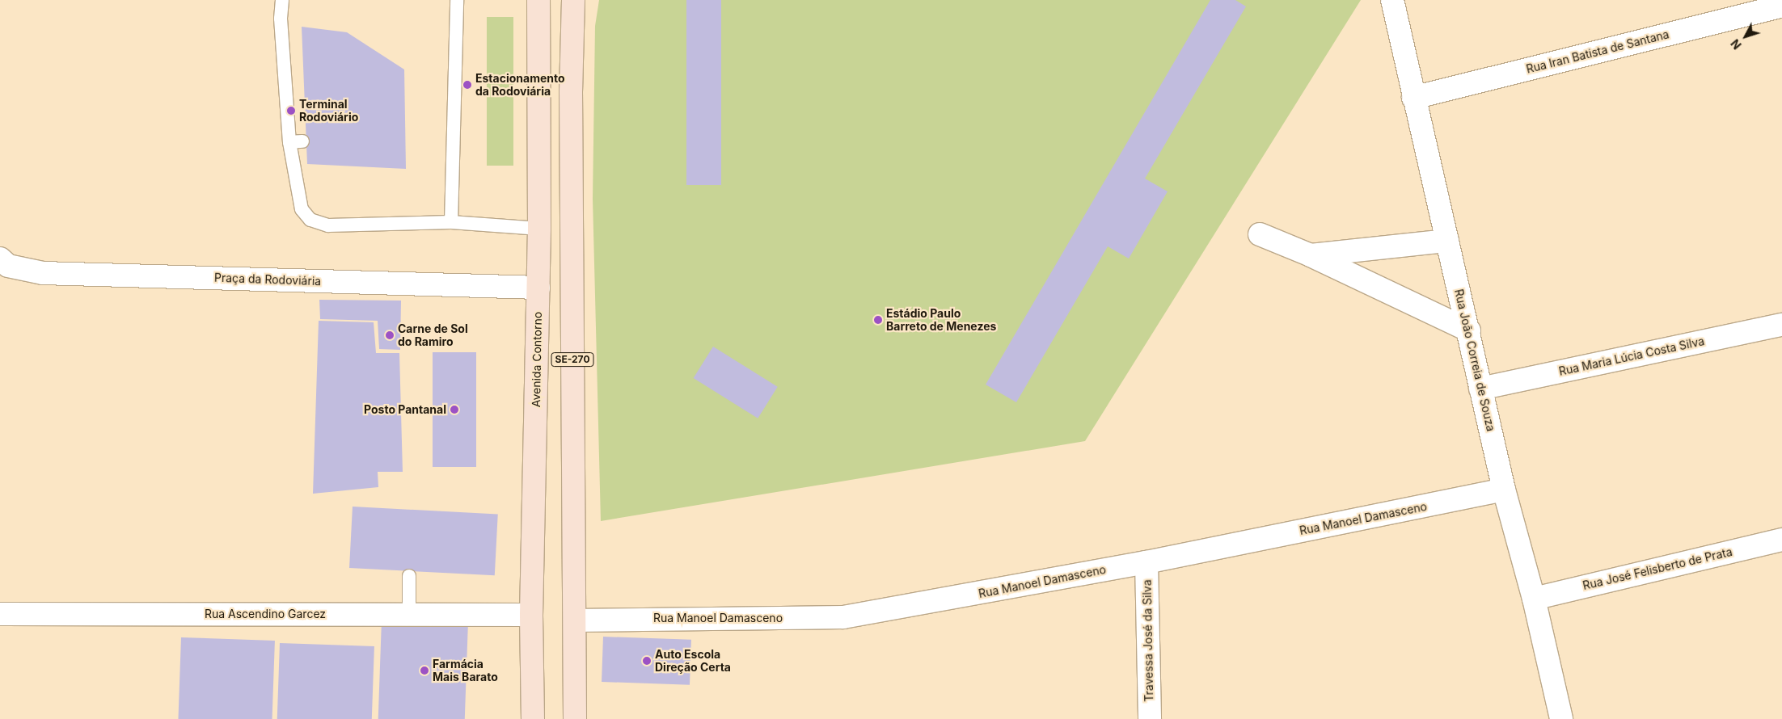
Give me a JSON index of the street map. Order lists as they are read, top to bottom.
{
  "streets": {
    "main road": ["Avenida Contorno", "SE-270"],
    "street": [
      "Rua Iran Batista de Santana",
      "Praça da Rodoviária",
      "Rua Maria Lúcia Costa Silva",
      "Rua João Correia de Souza",
      "Rua Manoel Damasceno",
      "Rua José Felisberto de Prata",
      "Rua Ascendino Garcez",
      "Travessa José da Silva"
    ]
  },
  "crossings": [
    ["Rua Iran Batista de Santana", "Rua João Correia de Souza"],
    ["Praça da Rodoviária", "Avenida Contorno"],
    ["Rua Maria Lúcia Costa Silva", "Rua João Correia de Souza"],
    ["Avenida Contorno", "Rua Ascendino Garcez"],
    ["SE-270", "Rua Manoel Damasceno"],
    ["Rua João Correia de Souza", "Rua Manoel Damasceno"],
    ["Rua João Correia de Souza", "Rua José Felisberto de Prata"],
    ["Rua Manoel Damasceno", "Travessa José da Silva"]
  ],
  "places": [
    "Estacionamento da Rodoviária",
    "Terminal Rodoviário",
    "Estádio Paulo Barreto de Menezes",
    "Carne de Sol do Ramiro",
    "Posto Pantanal",
    "Auto Escola Direção Certa",
    "Farmácia Mais Barato"
  ],
  "north": "bottom left"
}
